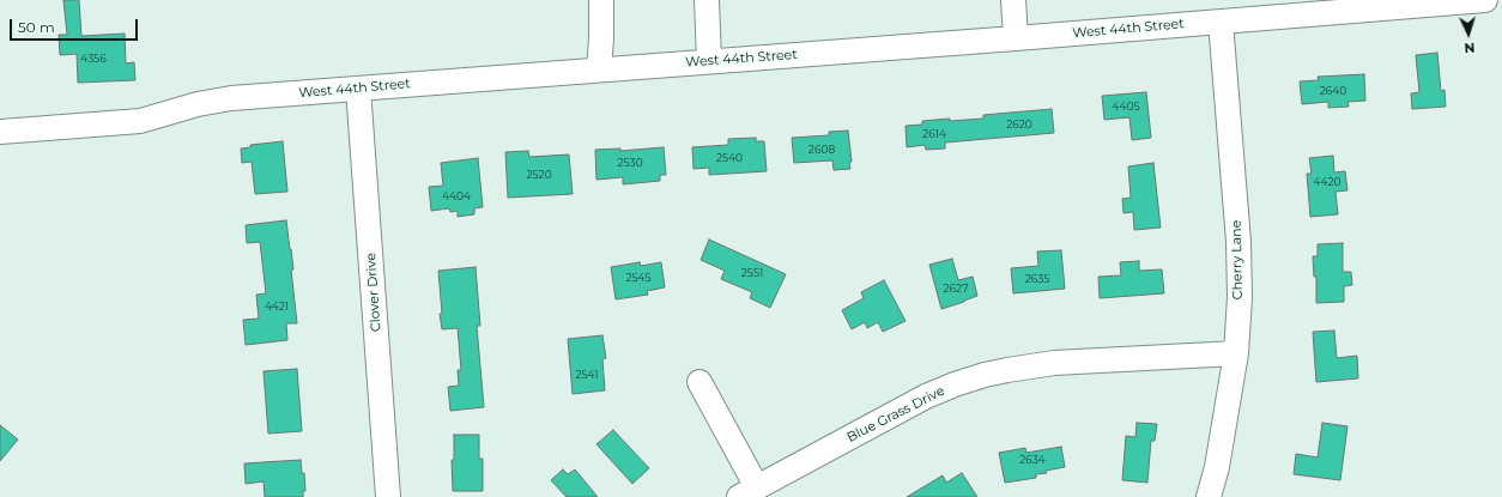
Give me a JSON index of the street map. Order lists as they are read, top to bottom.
{
  "streets": {
    "street": [
      "West 44th Street",
      "Cherry Lane",
      "Clover Drive",
      "Blue Grass Drive"
    ]
  },
  "crossings": [
    ["West 44th Street", "Cherry Lane"],
    ["West 44th Street", "Clover Drive"],
    ["Cherry Lane", "Blue Grass Drive"]
  ],
  "house_numbers": [
    "4356",
    "2640",
    "4405",
    "2620",
    "2614",
    "2608",
    "2540",
    "2530",
    "2520",
    "4420",
    "4404",
    "2551",
    "2545",
    "2635",
    "2627",
    "4421",
    "2541",
    "2634"
  ],
  "scale_bar": "50 m",
  "north": "bottom"
}
